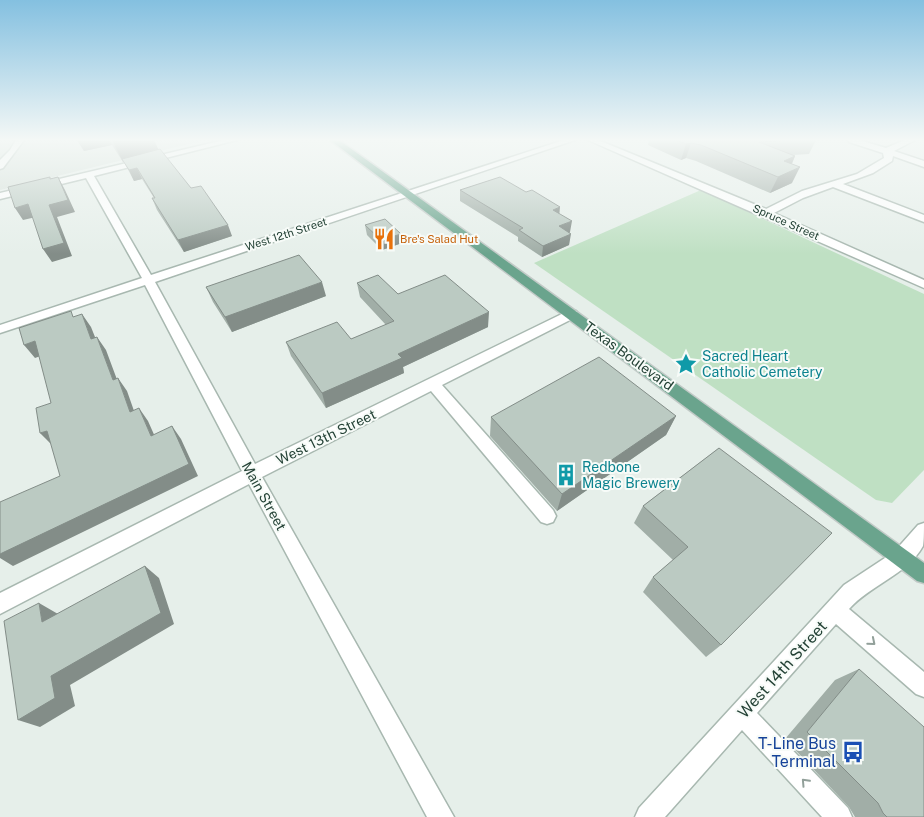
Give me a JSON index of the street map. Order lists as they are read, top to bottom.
{
  "streets": {
    "main road": ["Texas Boulevard"],
    "street": [
      "Spruce Street",
      "West 12th Street",
      "West 13th Street",
      "Main Street",
      "West 14th Street"
    ]
  },
  "crossings": [
    ["West 12th Street", "Texas Boulevard"],
    ["West 12th Street", "Main Street"],
    ["Texas Boulevard", "West 13th Street"],
    ["Texas Boulevard", "West 14th Street"],
    ["West 13th Street", "Main Street"]
  ],
  "places": {
    "restaurant": ["Bre's Salad Hut"],
    "place": ["Sacred Heart Catholic Cemetery"],
    "building": ["Redbone Magic Brewery"],
    "bus stop": ["T-Line Bus Terminal"]
  }
}
